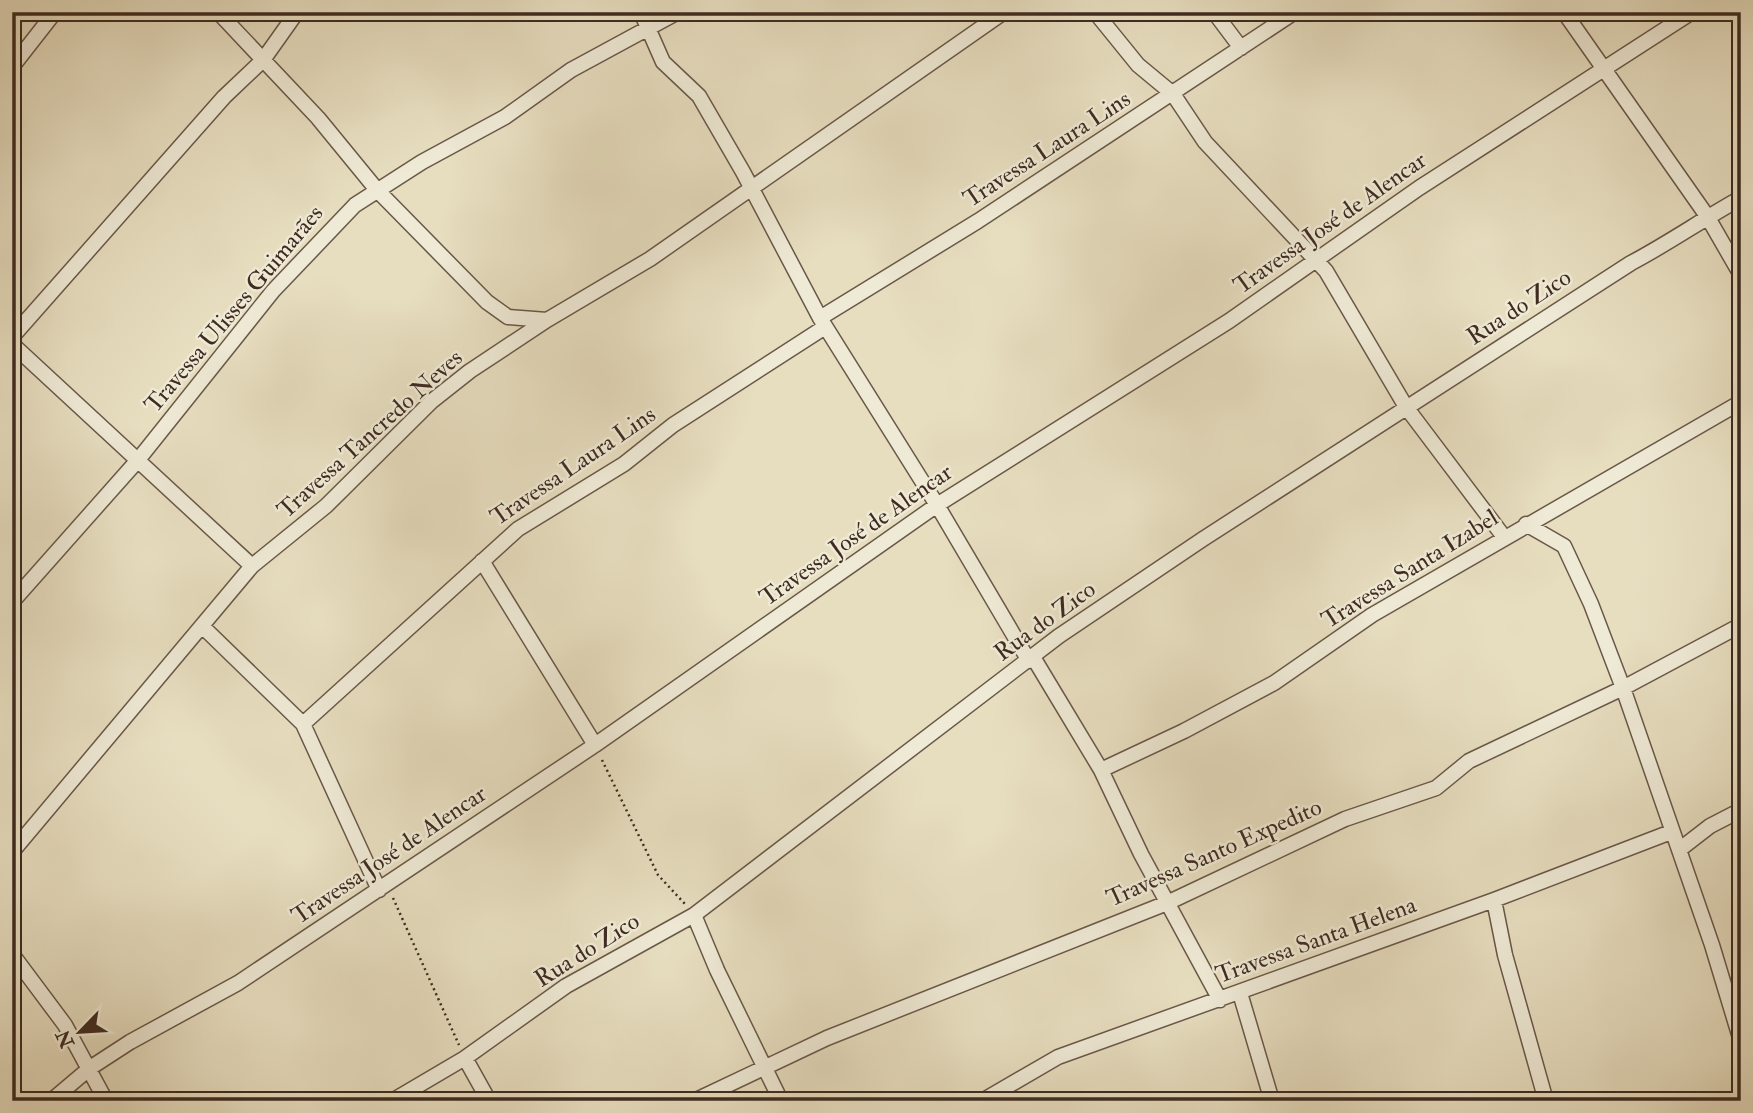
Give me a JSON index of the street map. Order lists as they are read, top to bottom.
{
  "streets": {
    "street": [
      "Travessa Laura Lins",
      "Travessa José de Alencar",
      "Rua do Zico",
      "Travessa Ulisses Guimarães",
      "Travessa Tancredo Neves",
      "Travessa Santa Izabel",
      "Travessa Santo Expedito",
      "Travessa Santa Helena"
    ]
  },
  "north": "bottom left"
}
